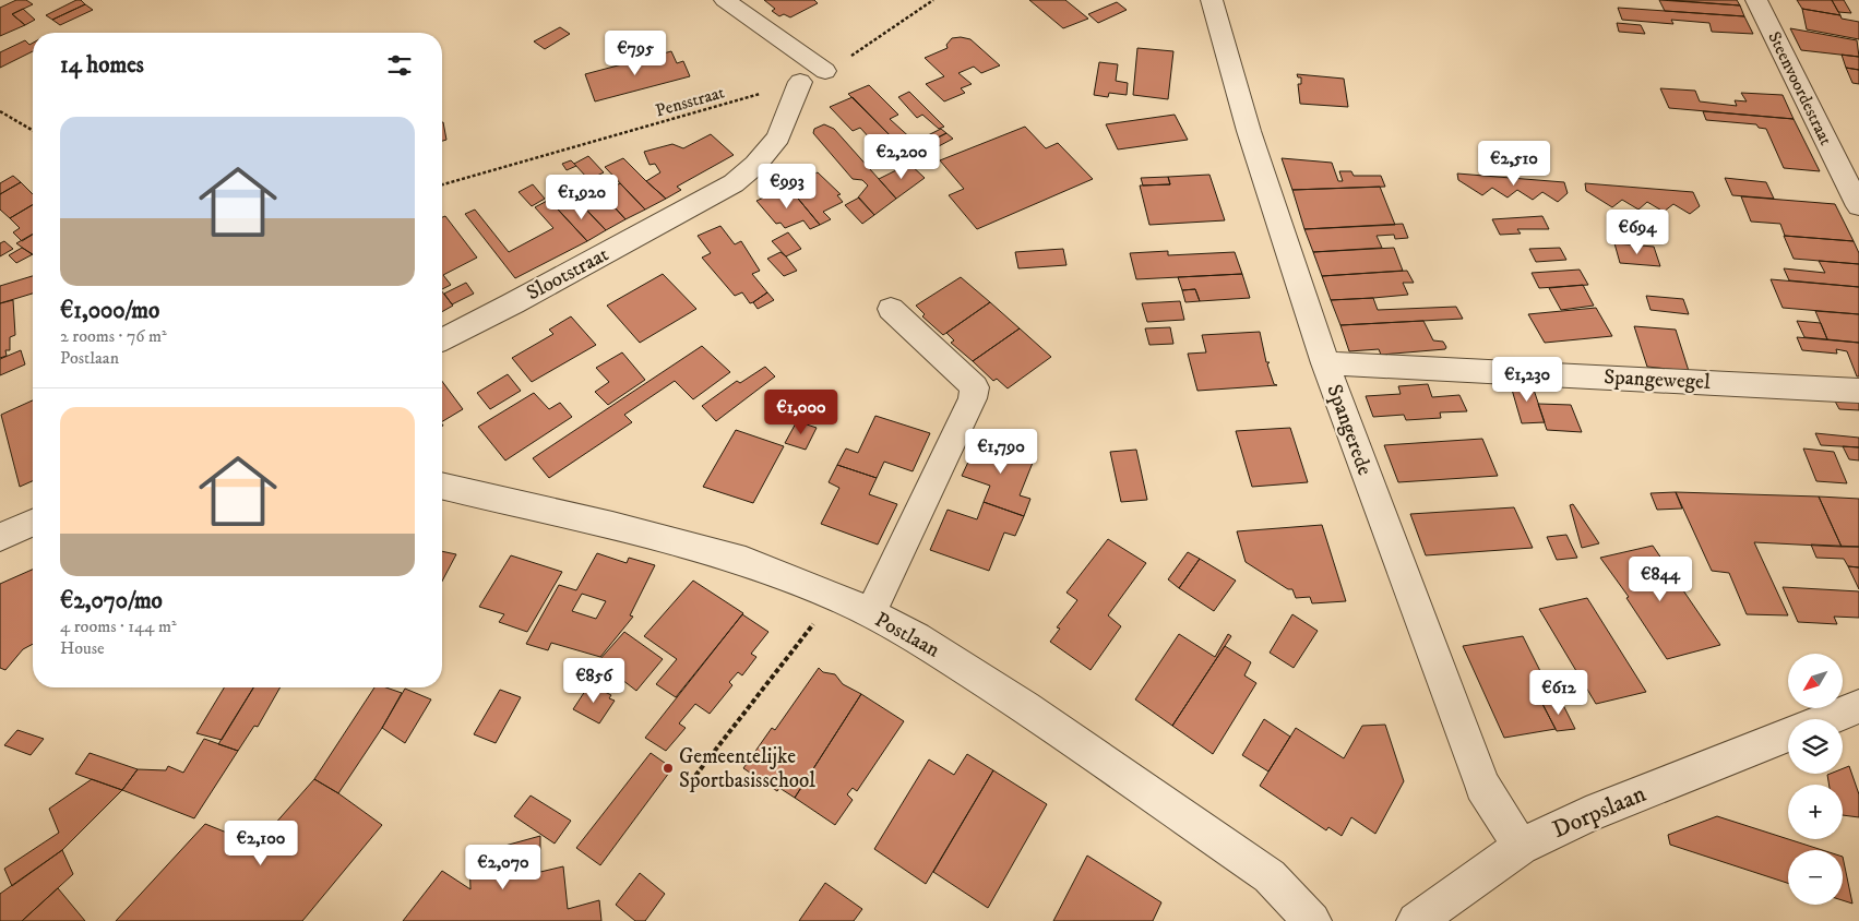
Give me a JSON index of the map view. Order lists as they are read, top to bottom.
{
  "streets": {
    "street": [
      "Steenvoordestraat",
      "Slootstraat",
      "Spangewegel",
      "Spangerede",
      "Postlaan",
      "Dorpslaan"
    ],
    "path": ["Pensstraat"]
  },
  "crossings": [
    ["Pensstraat", "Slootstraat"],
    ["Spangewegel", "Spangerede"],
    ["Spangerede", "Dorpslaan"]
  ],
  "places": ["Gemeentelijke Sportbasisschool"],
  "north": "bottom left",
  "page": {
    "price": [
      "€795",
      "€2,200",
      "€2,510",
      "€993",
      "€1,920",
      "€694",
      "€1,230",
      "€1,000",
      "€1,790",
      "€844",
      "€856",
      "€612",
      "€2,100",
      "€2,070"
    ],
    "heading": "14 homes",
    "list": [
      {
        "name": "€1,000/mo",
        "note": "2 rooms · 76 m² · Postlaan"
      },
      {
        "name": "€2,070/mo",
        "note": "4 rooms · 144 m² · House"
      }
    ],
    "map_buttons": ["+", "−"]
  }
}
